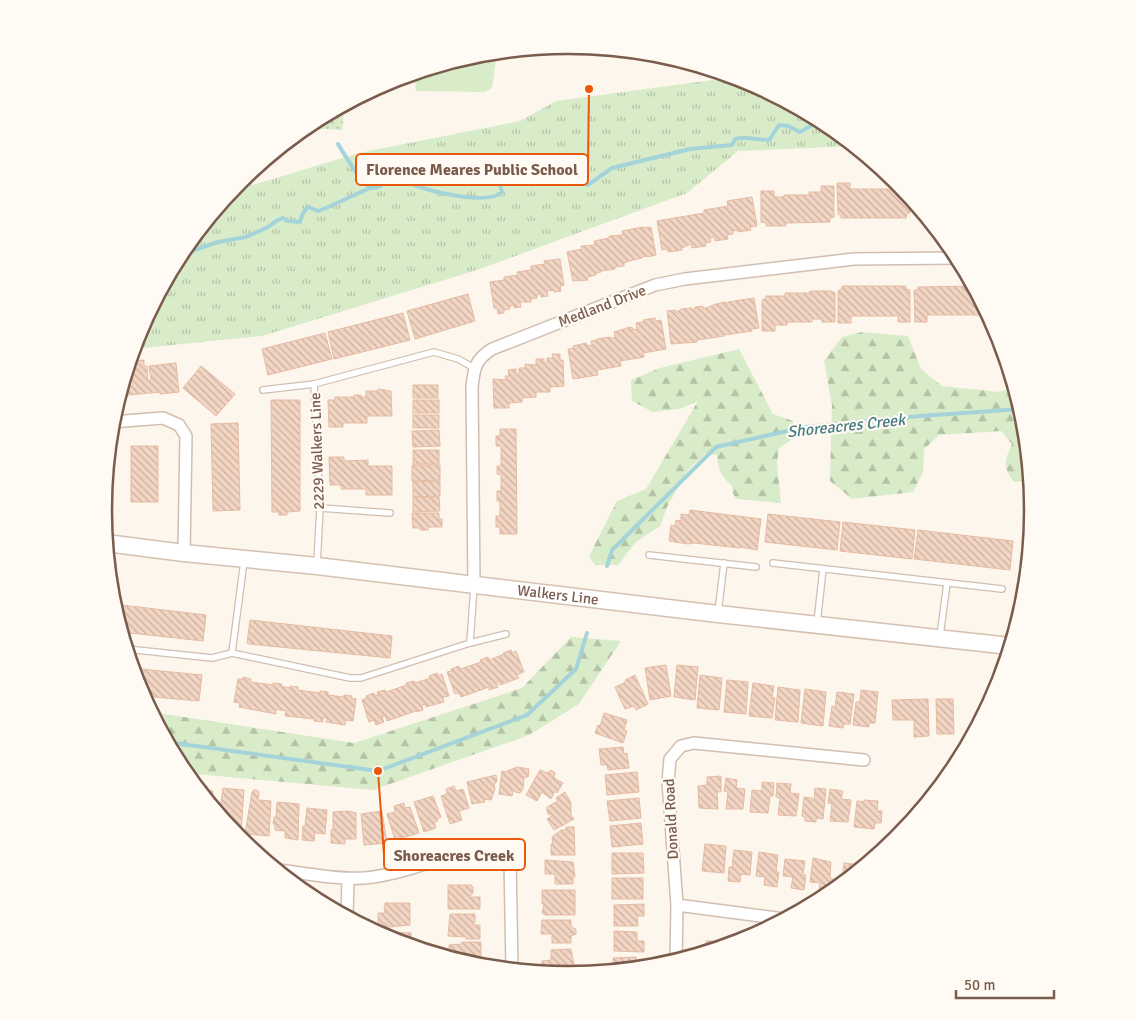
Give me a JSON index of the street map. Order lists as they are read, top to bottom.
{
  "streets": {
    "main road": ["Walkers Line"],
    "street": ["Medland Drive", "Donald Road"],
    "lane": ["2229 Walkers Line"]
  },
  "crossings": [
    ["Medland Drive", "2229 Walkers Line"],
    ["2229 Walkers Line", "Walkers Line"]
  ],
  "water": ["Shoreacres Creek"],
  "places": ["Florence Meares Public School", "Shoreacres Creek"],
  "scale_bar": "50 m"
}
